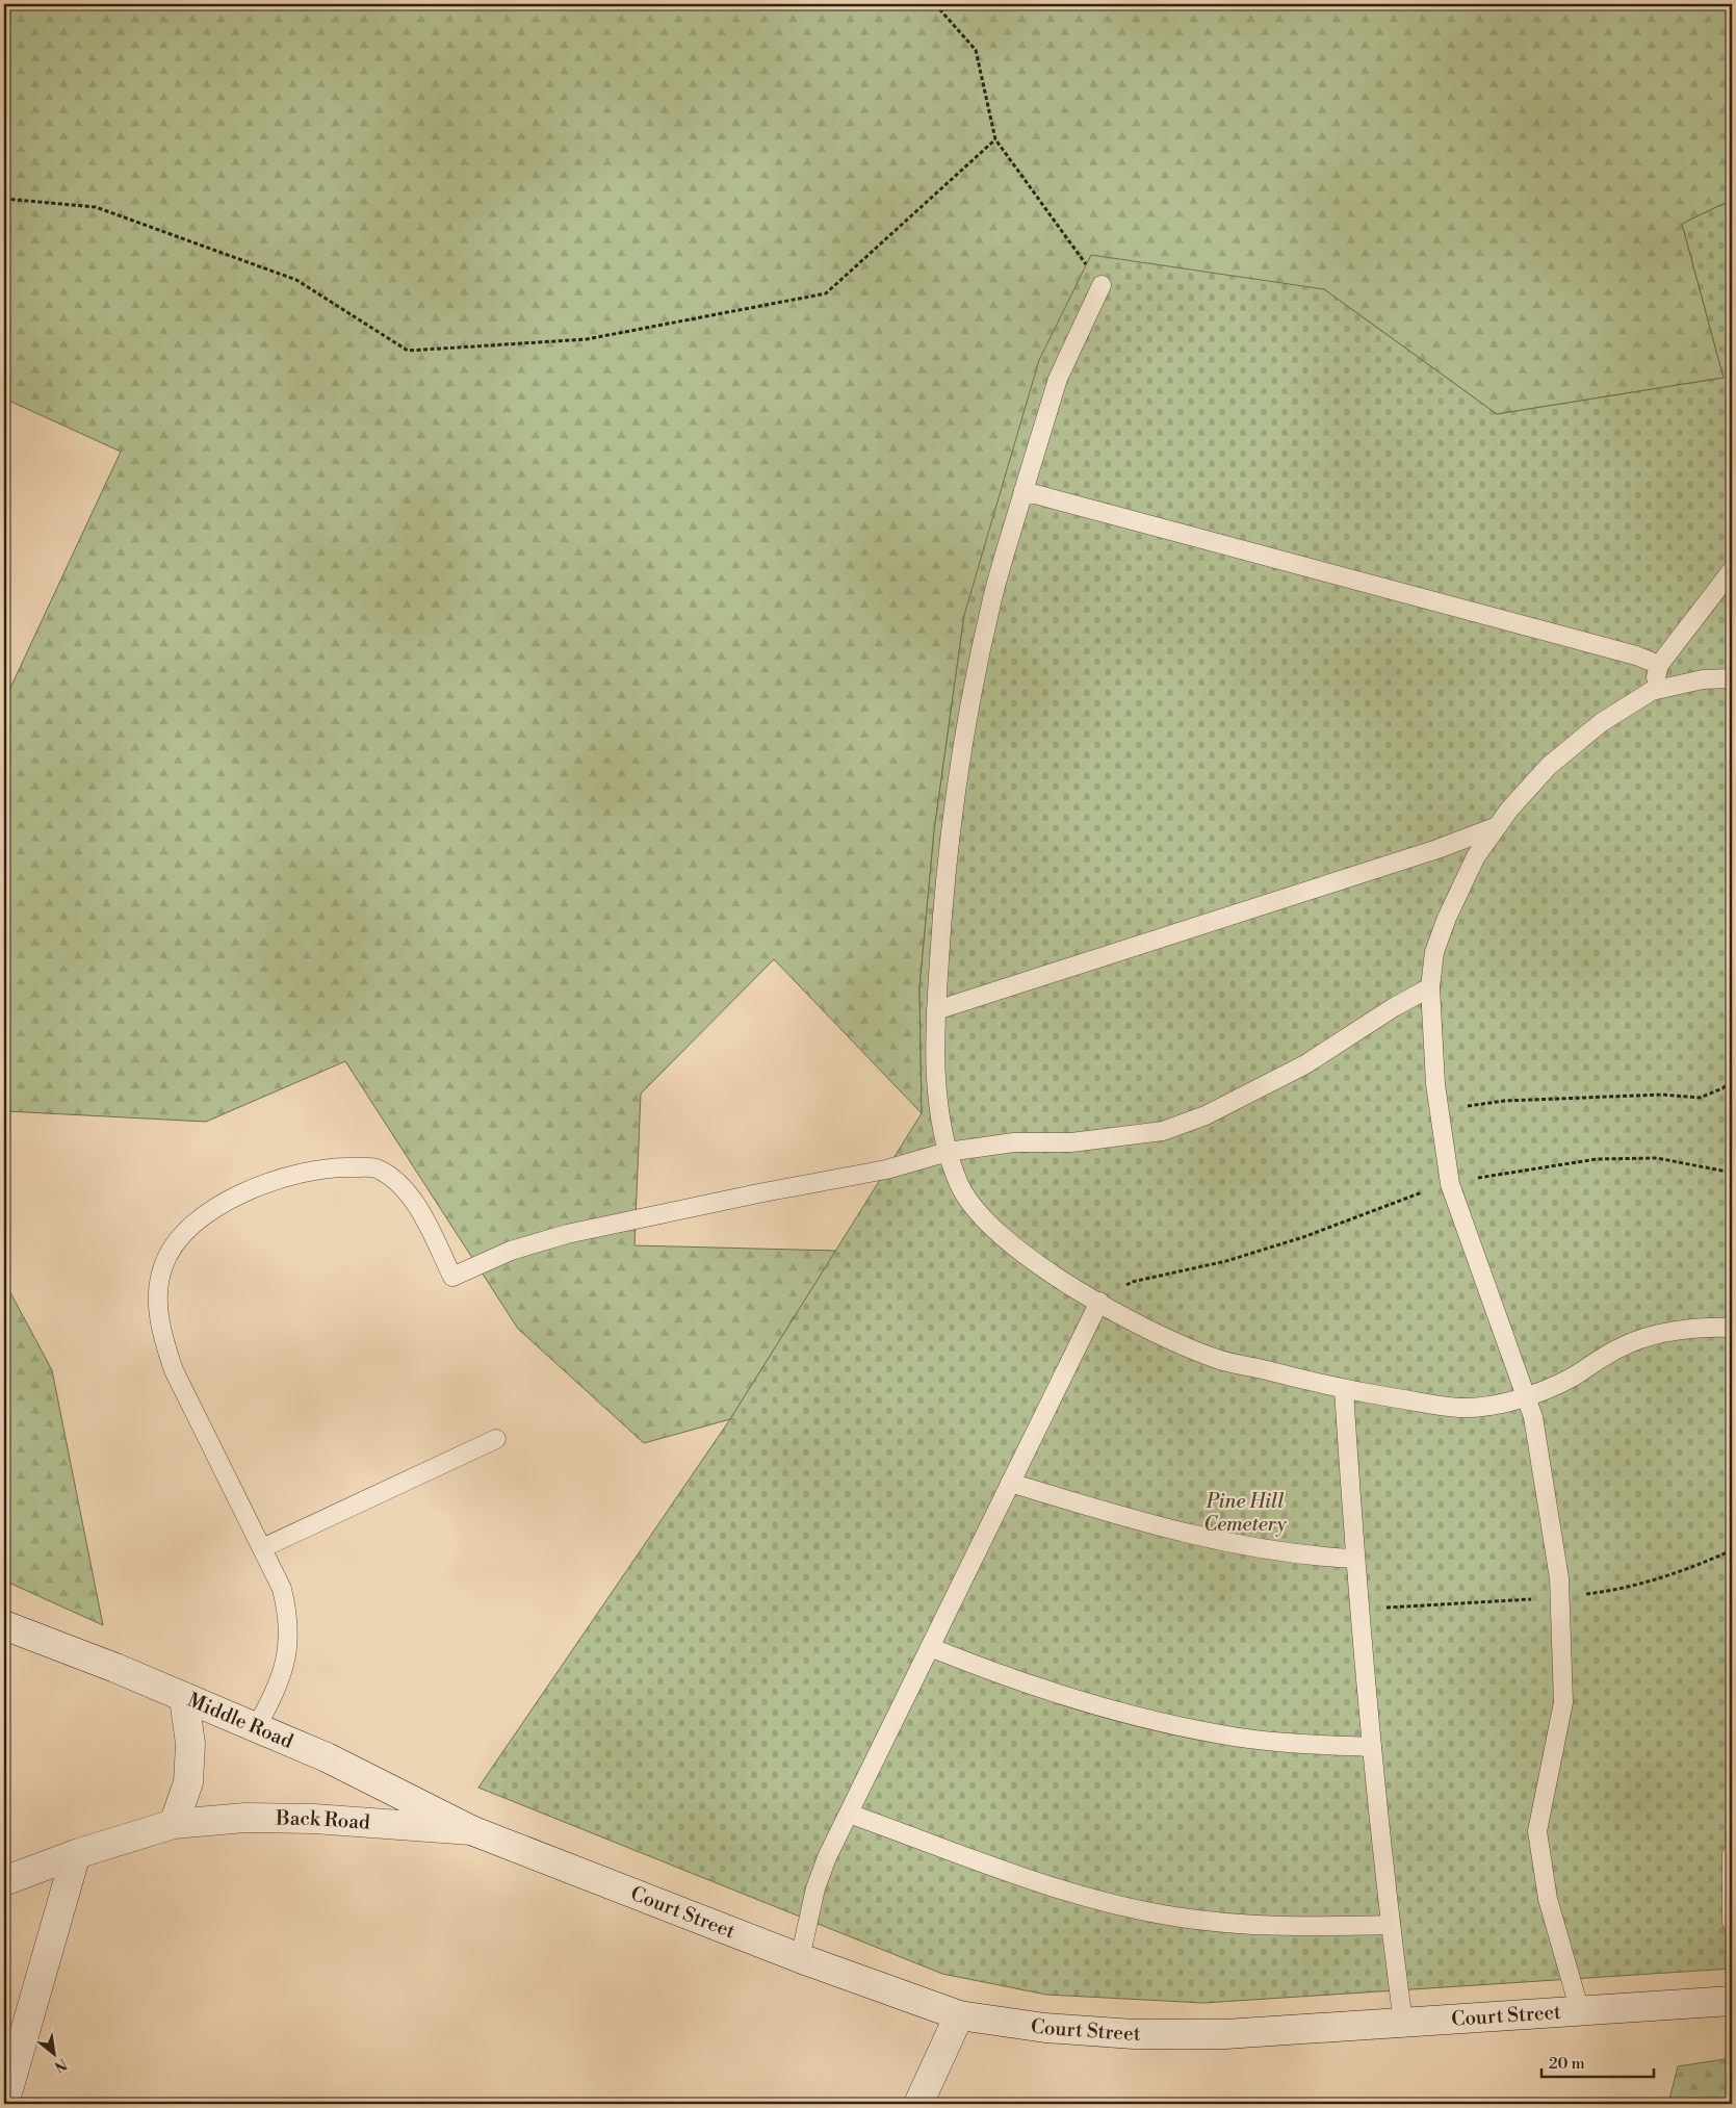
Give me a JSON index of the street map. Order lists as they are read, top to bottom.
{
  "streets": {
    "street": ["Middle Road", "Back Road", "Court Street"]
  },
  "crossings": [
    ["Middle Road", "Back Road"],
    ["Middle Road", "Court Street"],
    ["Back Road", "Court Street"]
  ],
  "parks": ["Pine Hill Cemetery"],
  "scale_bar": "20 m",
  "north": "bottom right"
}
